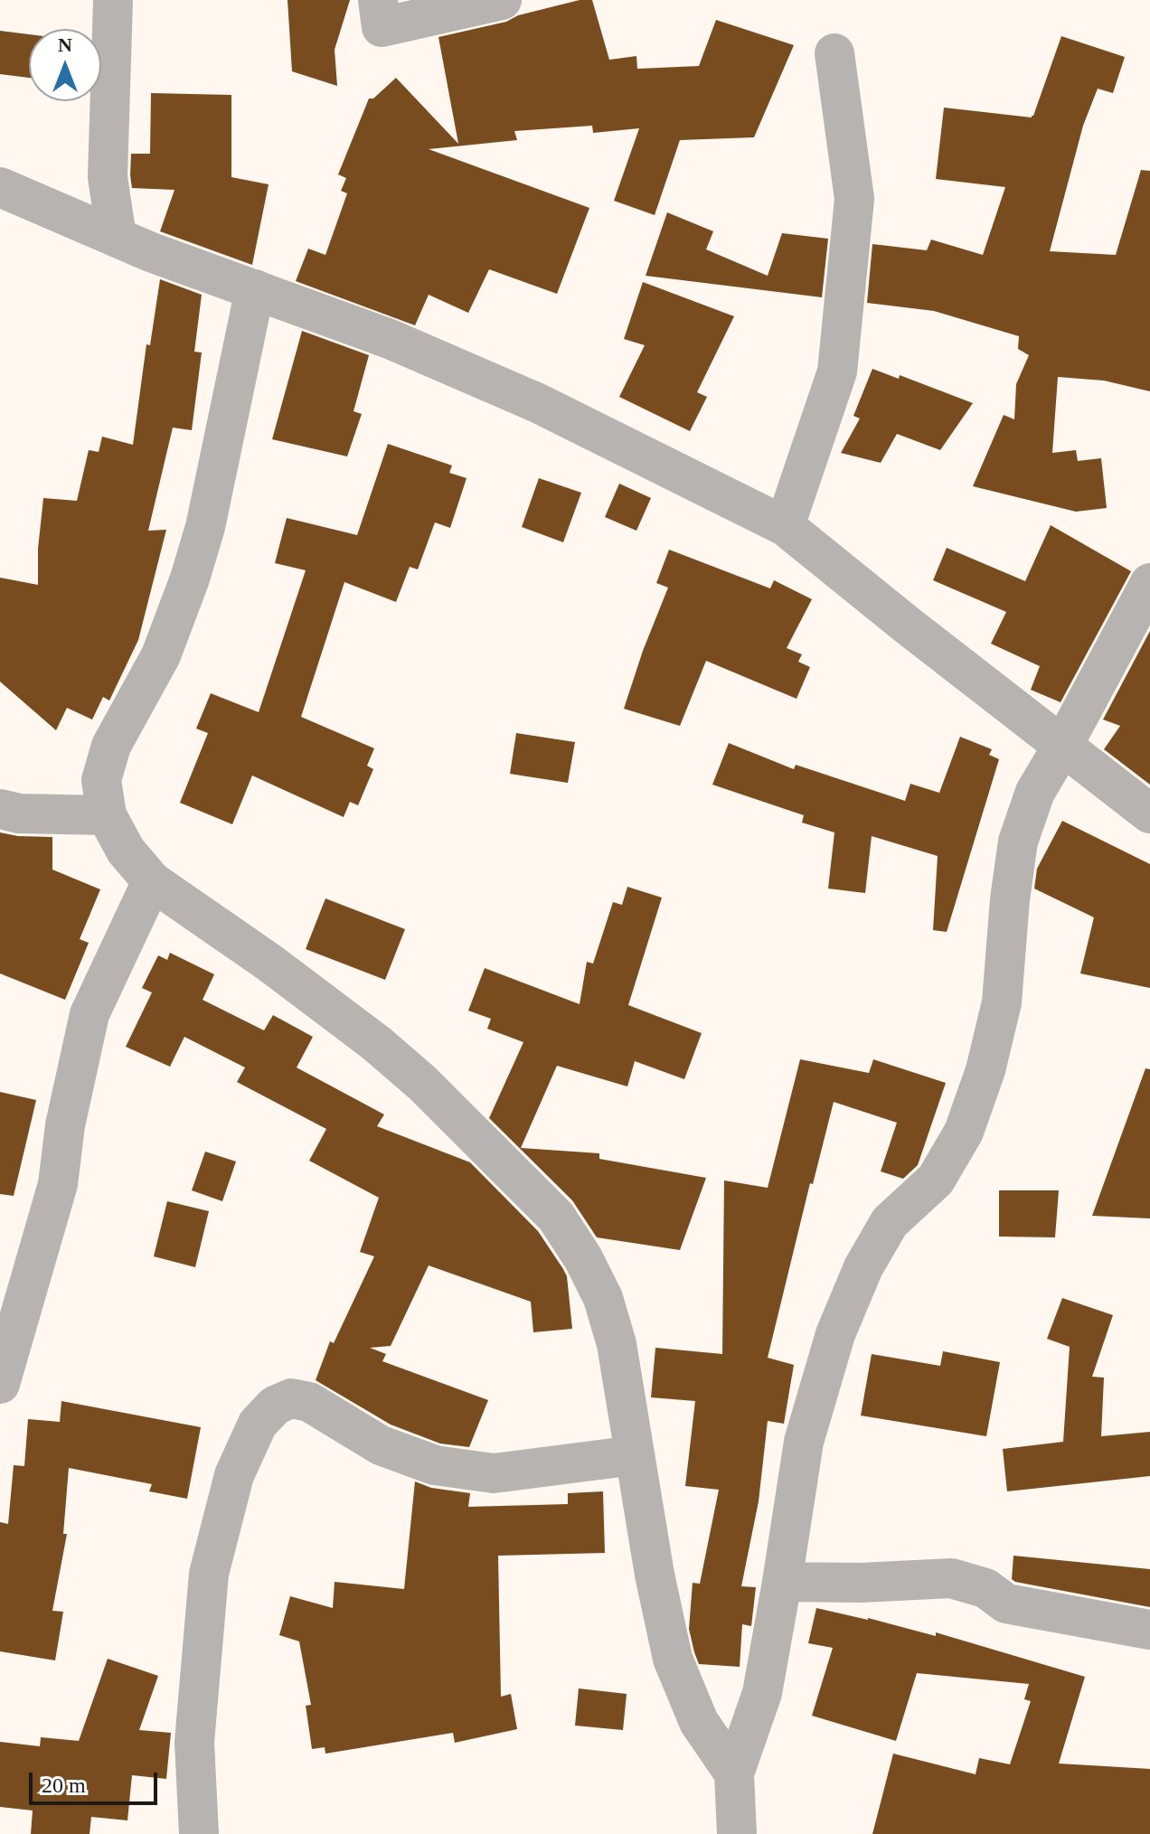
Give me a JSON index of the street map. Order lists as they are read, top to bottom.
{
  "scale_bar": "20 m",
  "north": "top"
}
